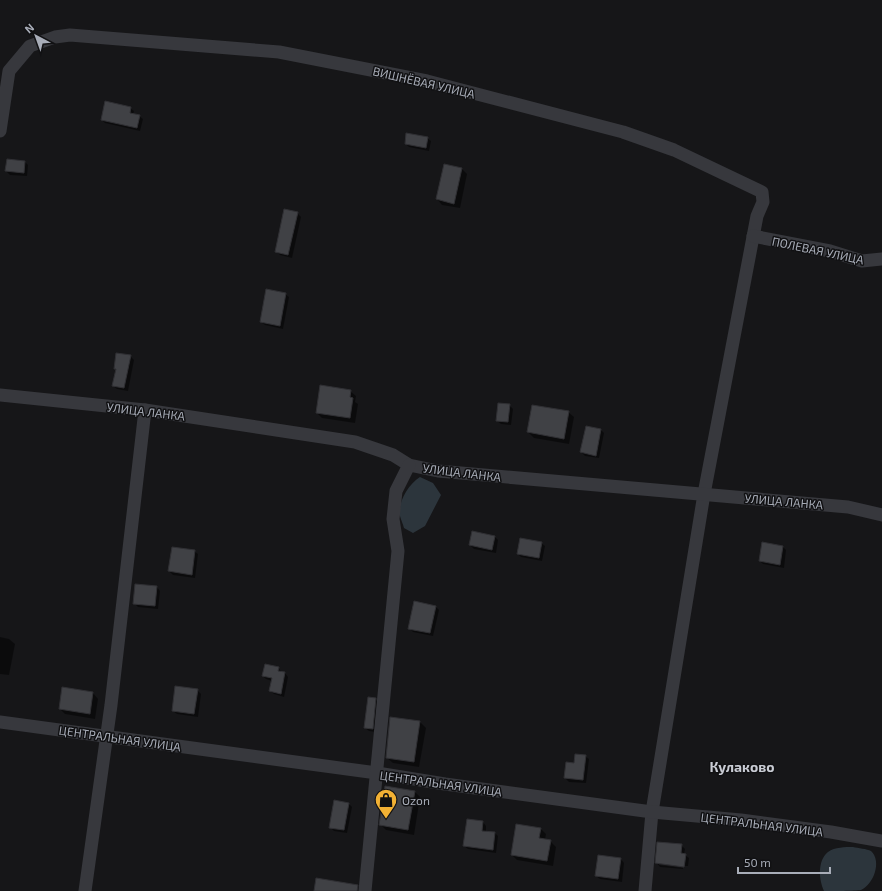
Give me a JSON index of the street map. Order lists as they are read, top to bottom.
{
  "streets": {
    "street": [
      "ВИШНЁВАЯ УЛИЦА",
      "ПОЛЕВАЯ УЛИЦА",
      "УЛИЦА ЛАНКА",
      "ЦЕНТРАЛЬНАЯ УЛИЦА"
    ]
  },
  "crossings": [
    ["ВИШНЁВАЯ УЛИЦА", "ПОЛЕВАЯ УЛИЦА"]
  ],
  "districts": ["Кулаково"],
  "places": {
    "shop": ["Ozon"]
  },
  "scale_bar": "50 m",
  "north": "top left"
}
